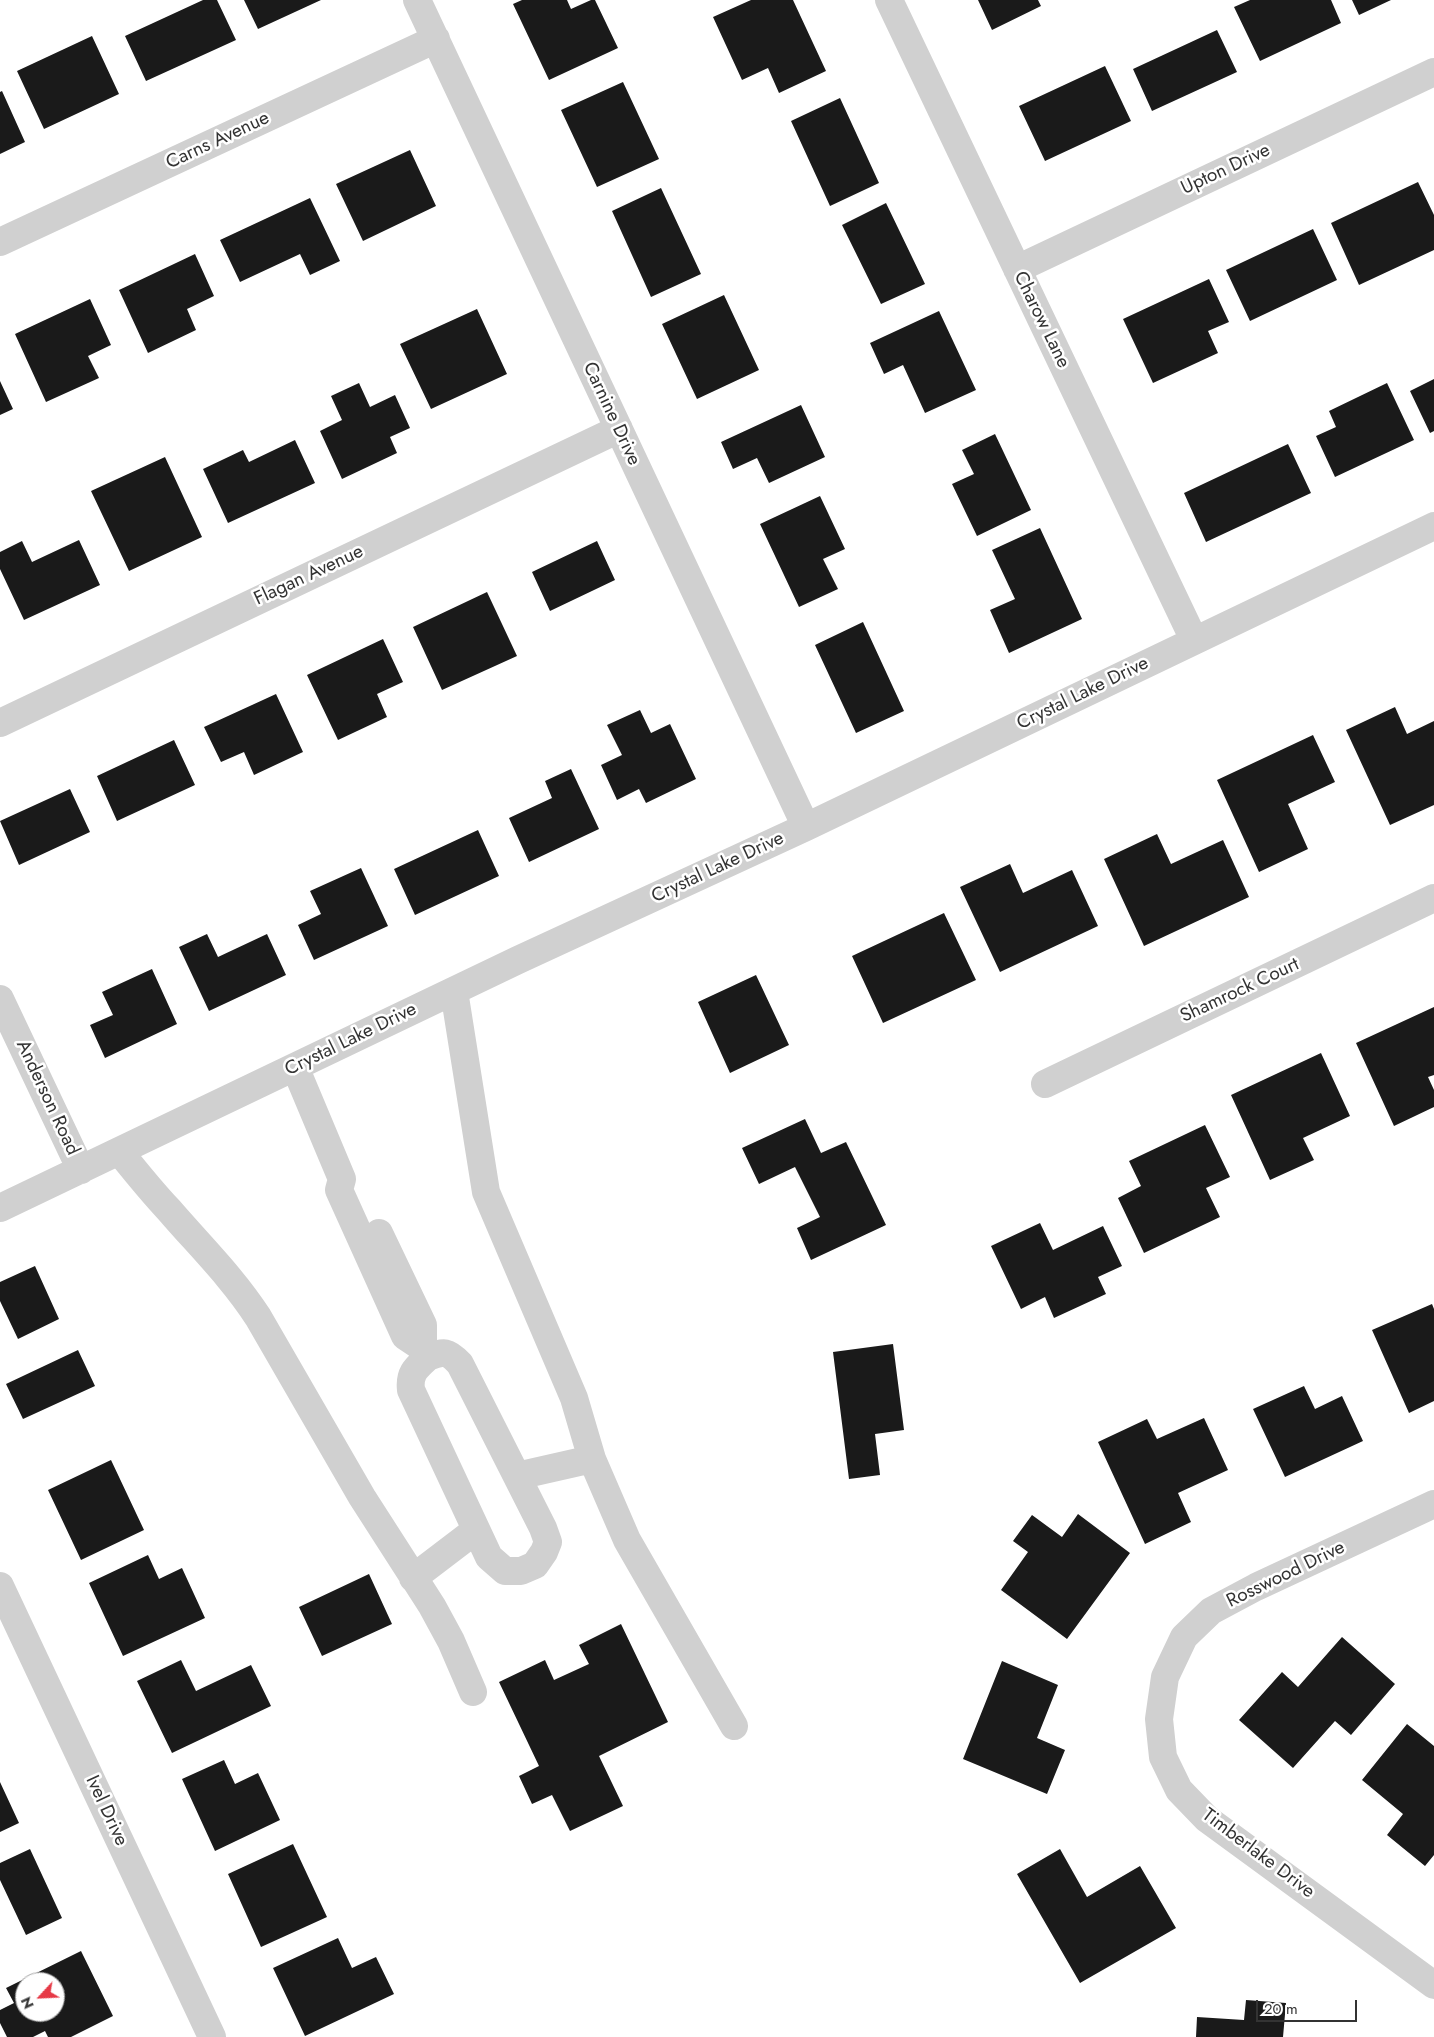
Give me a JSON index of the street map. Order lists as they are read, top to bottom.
{
  "streets": {
    "street": [
      "Carns Avenue",
      "Upton Drive",
      "Charow Lane",
      "Carnine Drive",
      "Flagan Avenue",
      "Crystal Lake Drive",
      "Shamrock Court",
      "Anderson Road",
      "Rosswood Drive",
      "Ivel Drive",
      "Timberlake Drive"
    ]
  },
  "crossings": [
    ["Carns Avenue", "Carnine Drive"],
    ["Upton Drive", "Charow Lane"],
    ["Charow Lane", "Crystal Lake Drive"],
    ["Carnine Drive", "Flagan Avenue"],
    ["Carnine Drive", "Crystal Lake Drive"],
    ["Crystal Lake Drive", "Anderson Road"],
    ["Rosswood Drive", "Timberlake Drive"]
  ],
  "scale_bar": "20 m",
  "north": "bottom left"
}
